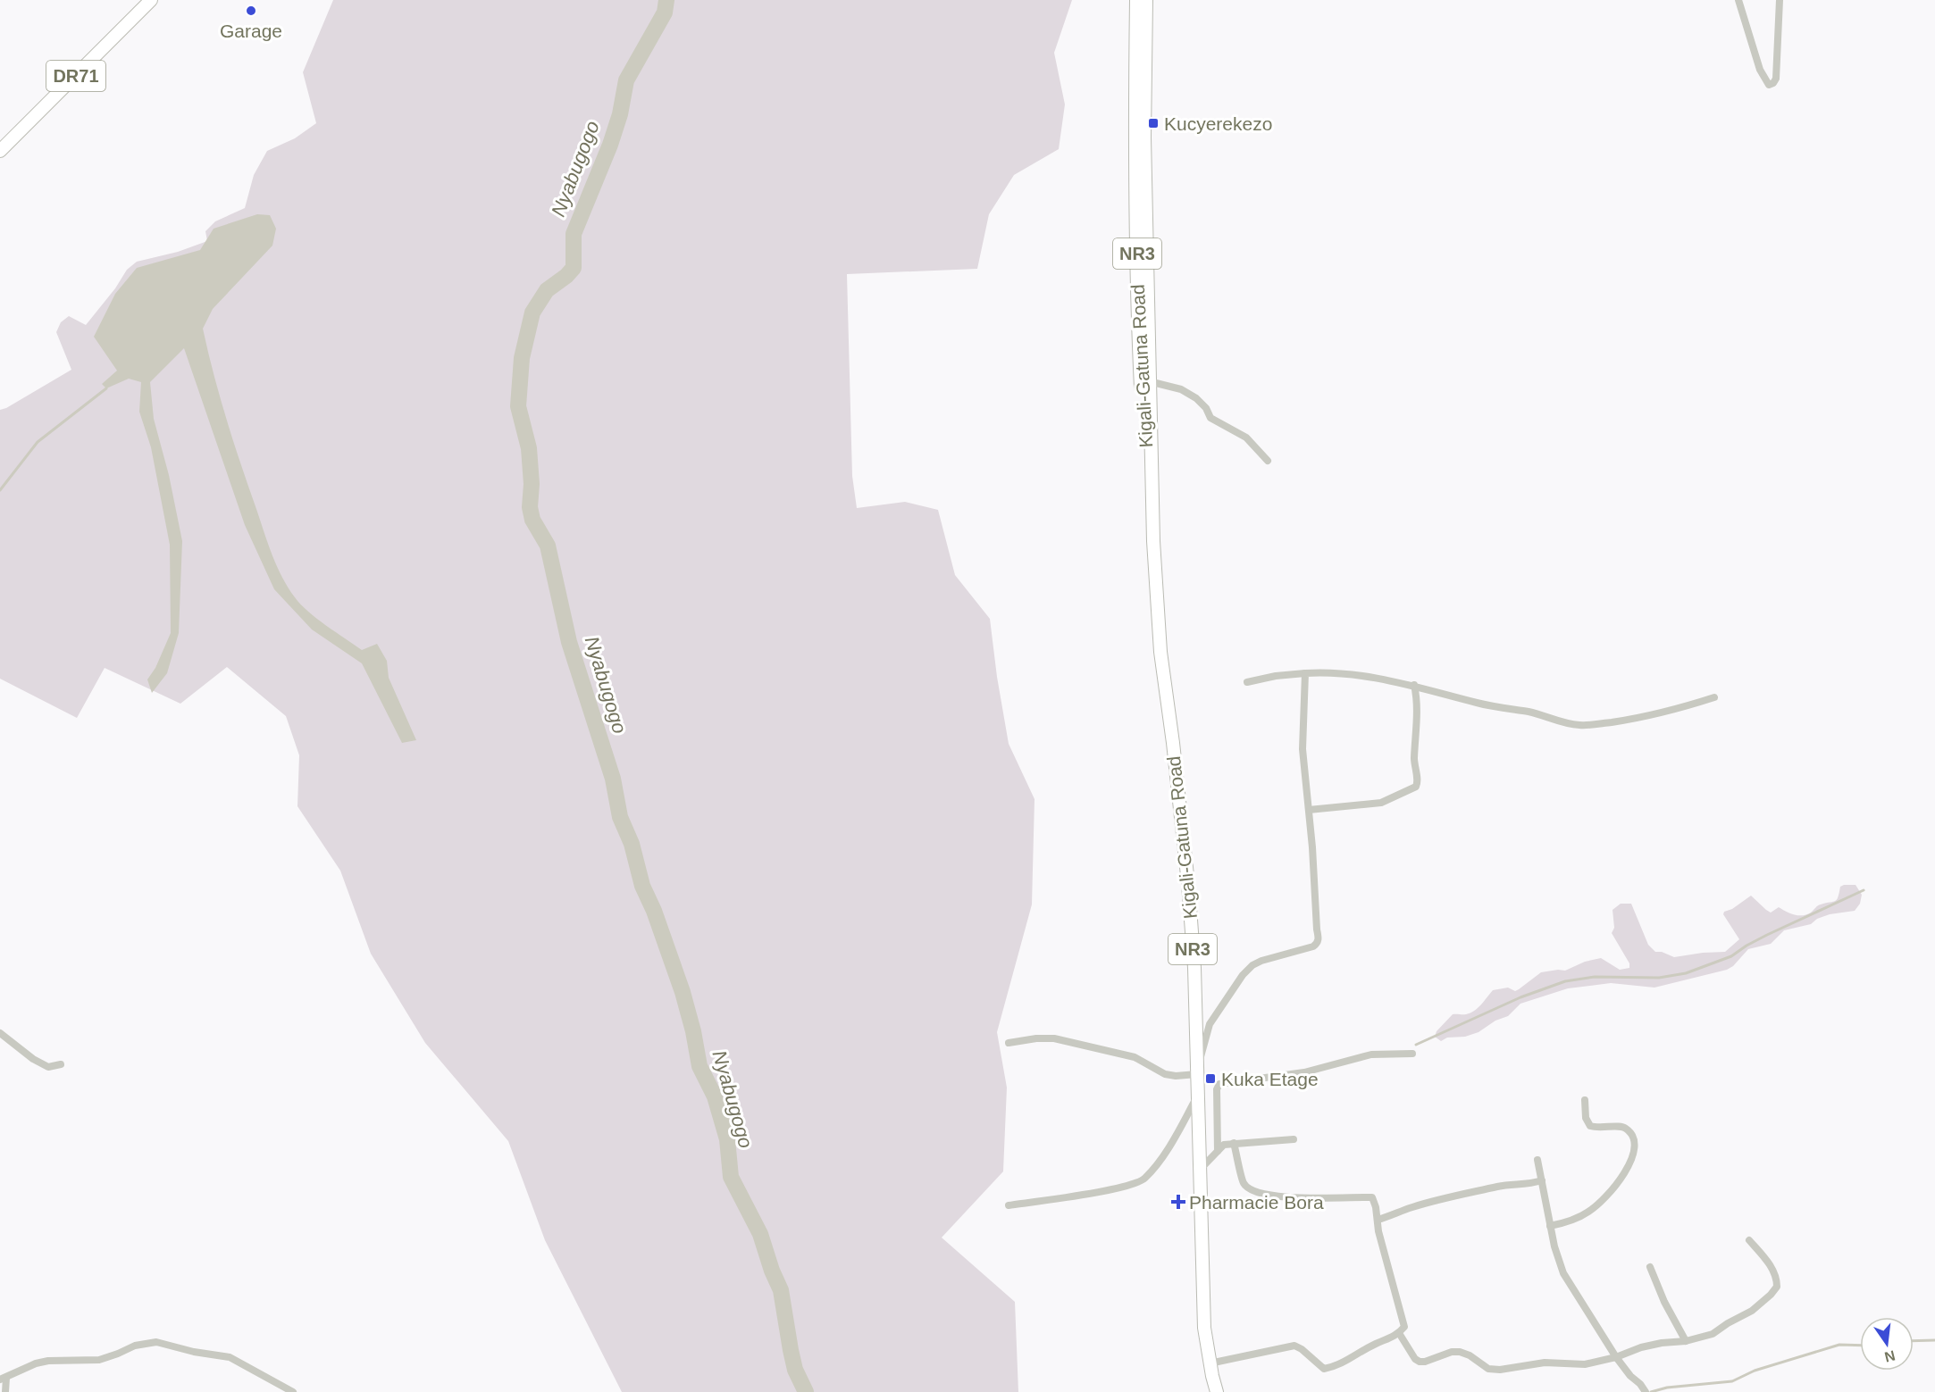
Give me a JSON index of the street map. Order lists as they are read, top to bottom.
{
  "streets": {
    "main road": ["DR71", "NR3", "Kigali-Gatuna Road"]
  },
  "water": ["Nyabugogo"],
  "places": {
    "other": ["Garage"],
    "transit": ["Kucyerekezo", "Kuka Etage"],
    "health": ["Pharmacie Bora"]
  },
  "north": "bottom"
}
